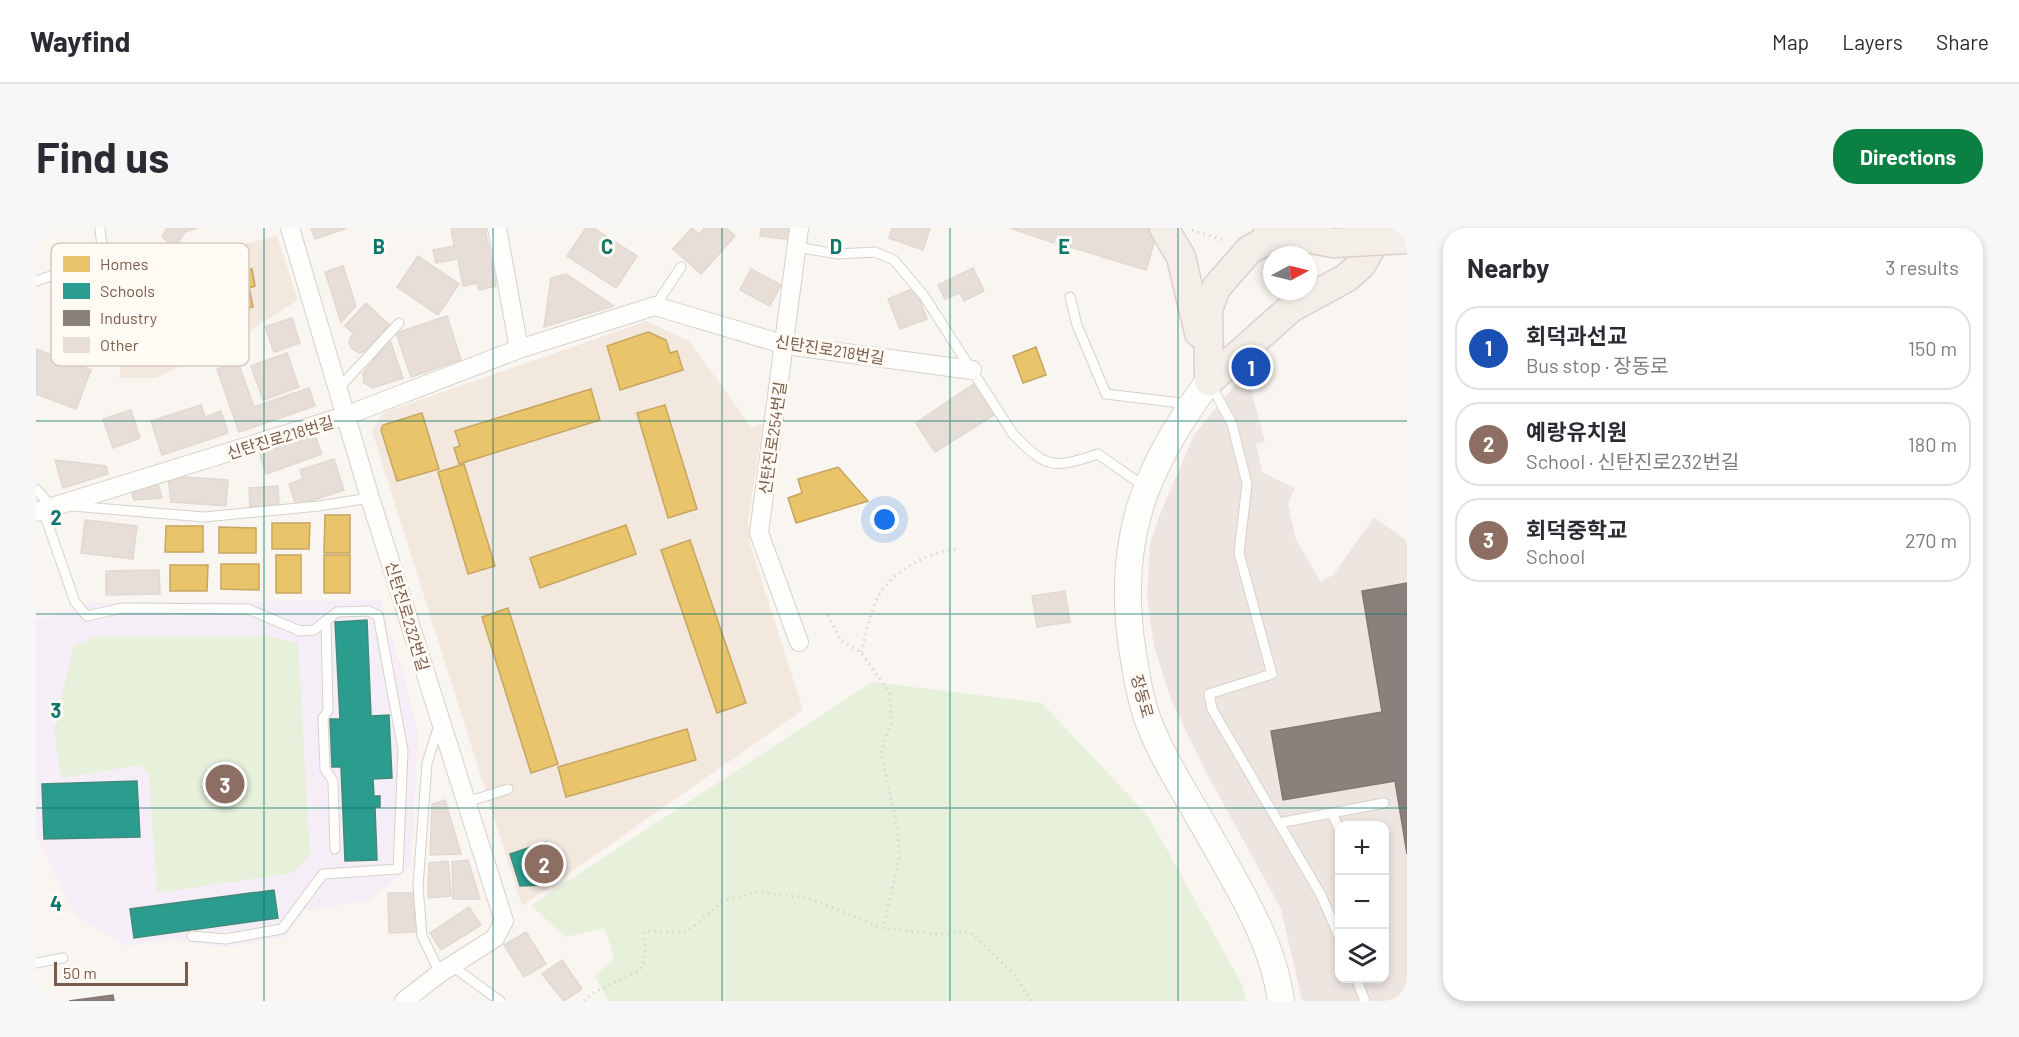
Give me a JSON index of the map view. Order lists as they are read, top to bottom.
{
  "streets": {
    "street": [
      "신탄진로218번길",
      "신탄진로254번길",
      "신탄진로232번길",
      "장동로"
    ]
  },
  "crossings": [
    ["신탄진로218번길", "신탄진로254번길"],
    ["신탄진로218번길", "신탄진로232번길"]
  ],
  "legend": [
    "Homes",
    "Schools",
    "Industry",
    "Other"
  ],
  "scale_bar": "50 m",
  "north": "right",
  "page": {
    "header": "Wayfind",
    "nav": ["Map", "Layers", "Share"],
    "buttons": "Directions",
    "title": "Find us",
    "heading": ["Nearby", "3 results"],
    "list": [
      {
        "mark": "1",
        "name": "회덕과선교",
        "note": "Bus stop · 장동로",
        "value": "150 m"
      },
      {
        "mark": "2",
        "name": "예랑유치원",
        "note": "School · 신탄진로232번길",
        "value": "180 m"
      },
      {
        "mark": "3",
        "name": "회덕중학교",
        "note": "School",
        "value": "270 m"
      }
    ],
    "pins": ["1", "3", "2"],
    "map_buttons": ["+", "−"],
    "scale": "50 m"
  },
  "grid": {
    "columns": [
      "B",
      "C",
      "D",
      "E"
    ],
    "rows": ["2", "3", "4"]
  }
}
